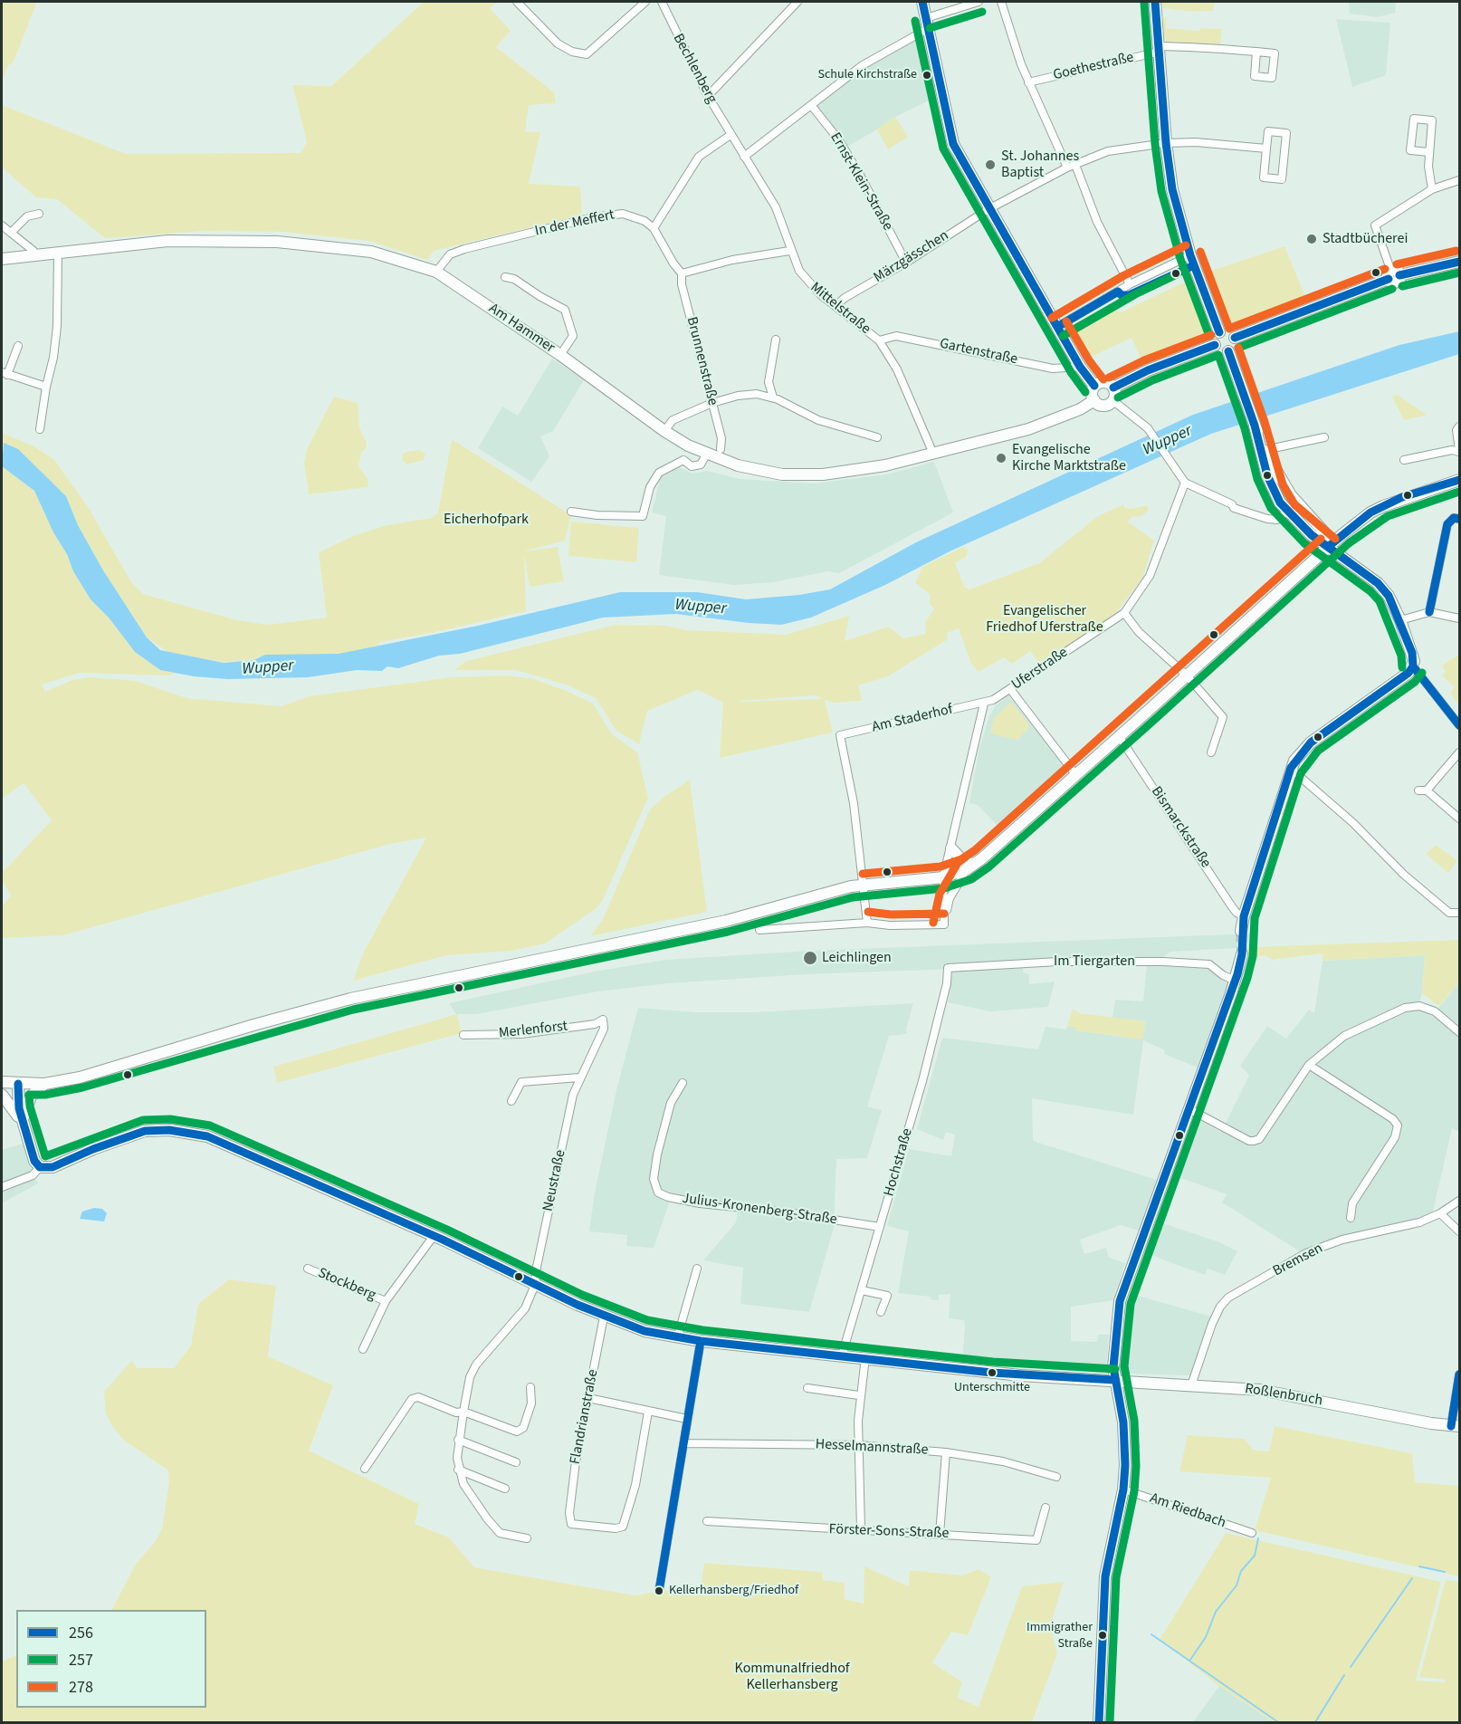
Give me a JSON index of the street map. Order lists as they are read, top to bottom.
{
  "streets": {
    "main road": ["Am Hammer", "Roßlenbruch"],
    "street": [
      "Goethestraße",
      "Bechlenberg",
      "Ernst-Klein-Straße",
      "In der Meffert",
      "Märzgässchen",
      "Mittelstraße",
      "Gartenstraße",
      "Brunnenstraße",
      "Uferstraße",
      "Am Staderhof",
      "Bismarckstraße",
      "Im Tiergarten",
      "Merlenforst",
      "Hochstraße",
      "Neustraße",
      "Julius-Kronenberg-Straße",
      "Bremsen",
      "Stockberg",
      "Flandrianstraße",
      "Hesselmannstraße",
      "Am Riedbach",
      "Förster-Sons-Straße"
    ]
  },
  "crossings": [
    ["Bechlenberg", "Mittelstraße"],
    ["Ernst-Klein-Straße", "Märzgässchen"],
    ["In der Meffert", "Am Hammer"],
    ["Märzgässchen", "Mittelstraße"],
    ["Mittelstraße", "Am Hammer"],
    ["Mittelstraße", "Gartenstraße"],
    ["Uferstraße", "Am Staderhof"],
    ["Im Tiergarten", "Hochstraße"],
    ["Merlenforst", "Neustraße"],
    ["Hochstraße", "Julius-Kronenberg-Straße"],
    ["Bremsen", "Roßlenbruch"]
  ],
  "water": ["Wupper"],
  "parks": ["Eicherhofpark", "Evangelischer Friedhof Uferstraße", "Kommunalfriedhof Kellerhansberg"],
  "places": [
    "Schule Kirchstraße",
    "St. Johannes Baptist",
    "Stadtbücherei",
    "Evangelische Kirche Marktstraße",
    "Leichlingen",
    "Unterschmitte",
    "Kellerhansberg/Friedhof",
    "Immigrather Straße"
  ],
  "lines": ["transit line 256", "transit line 257", "transit line 278"],
  "legend": ["256", "257", "278"]
}
